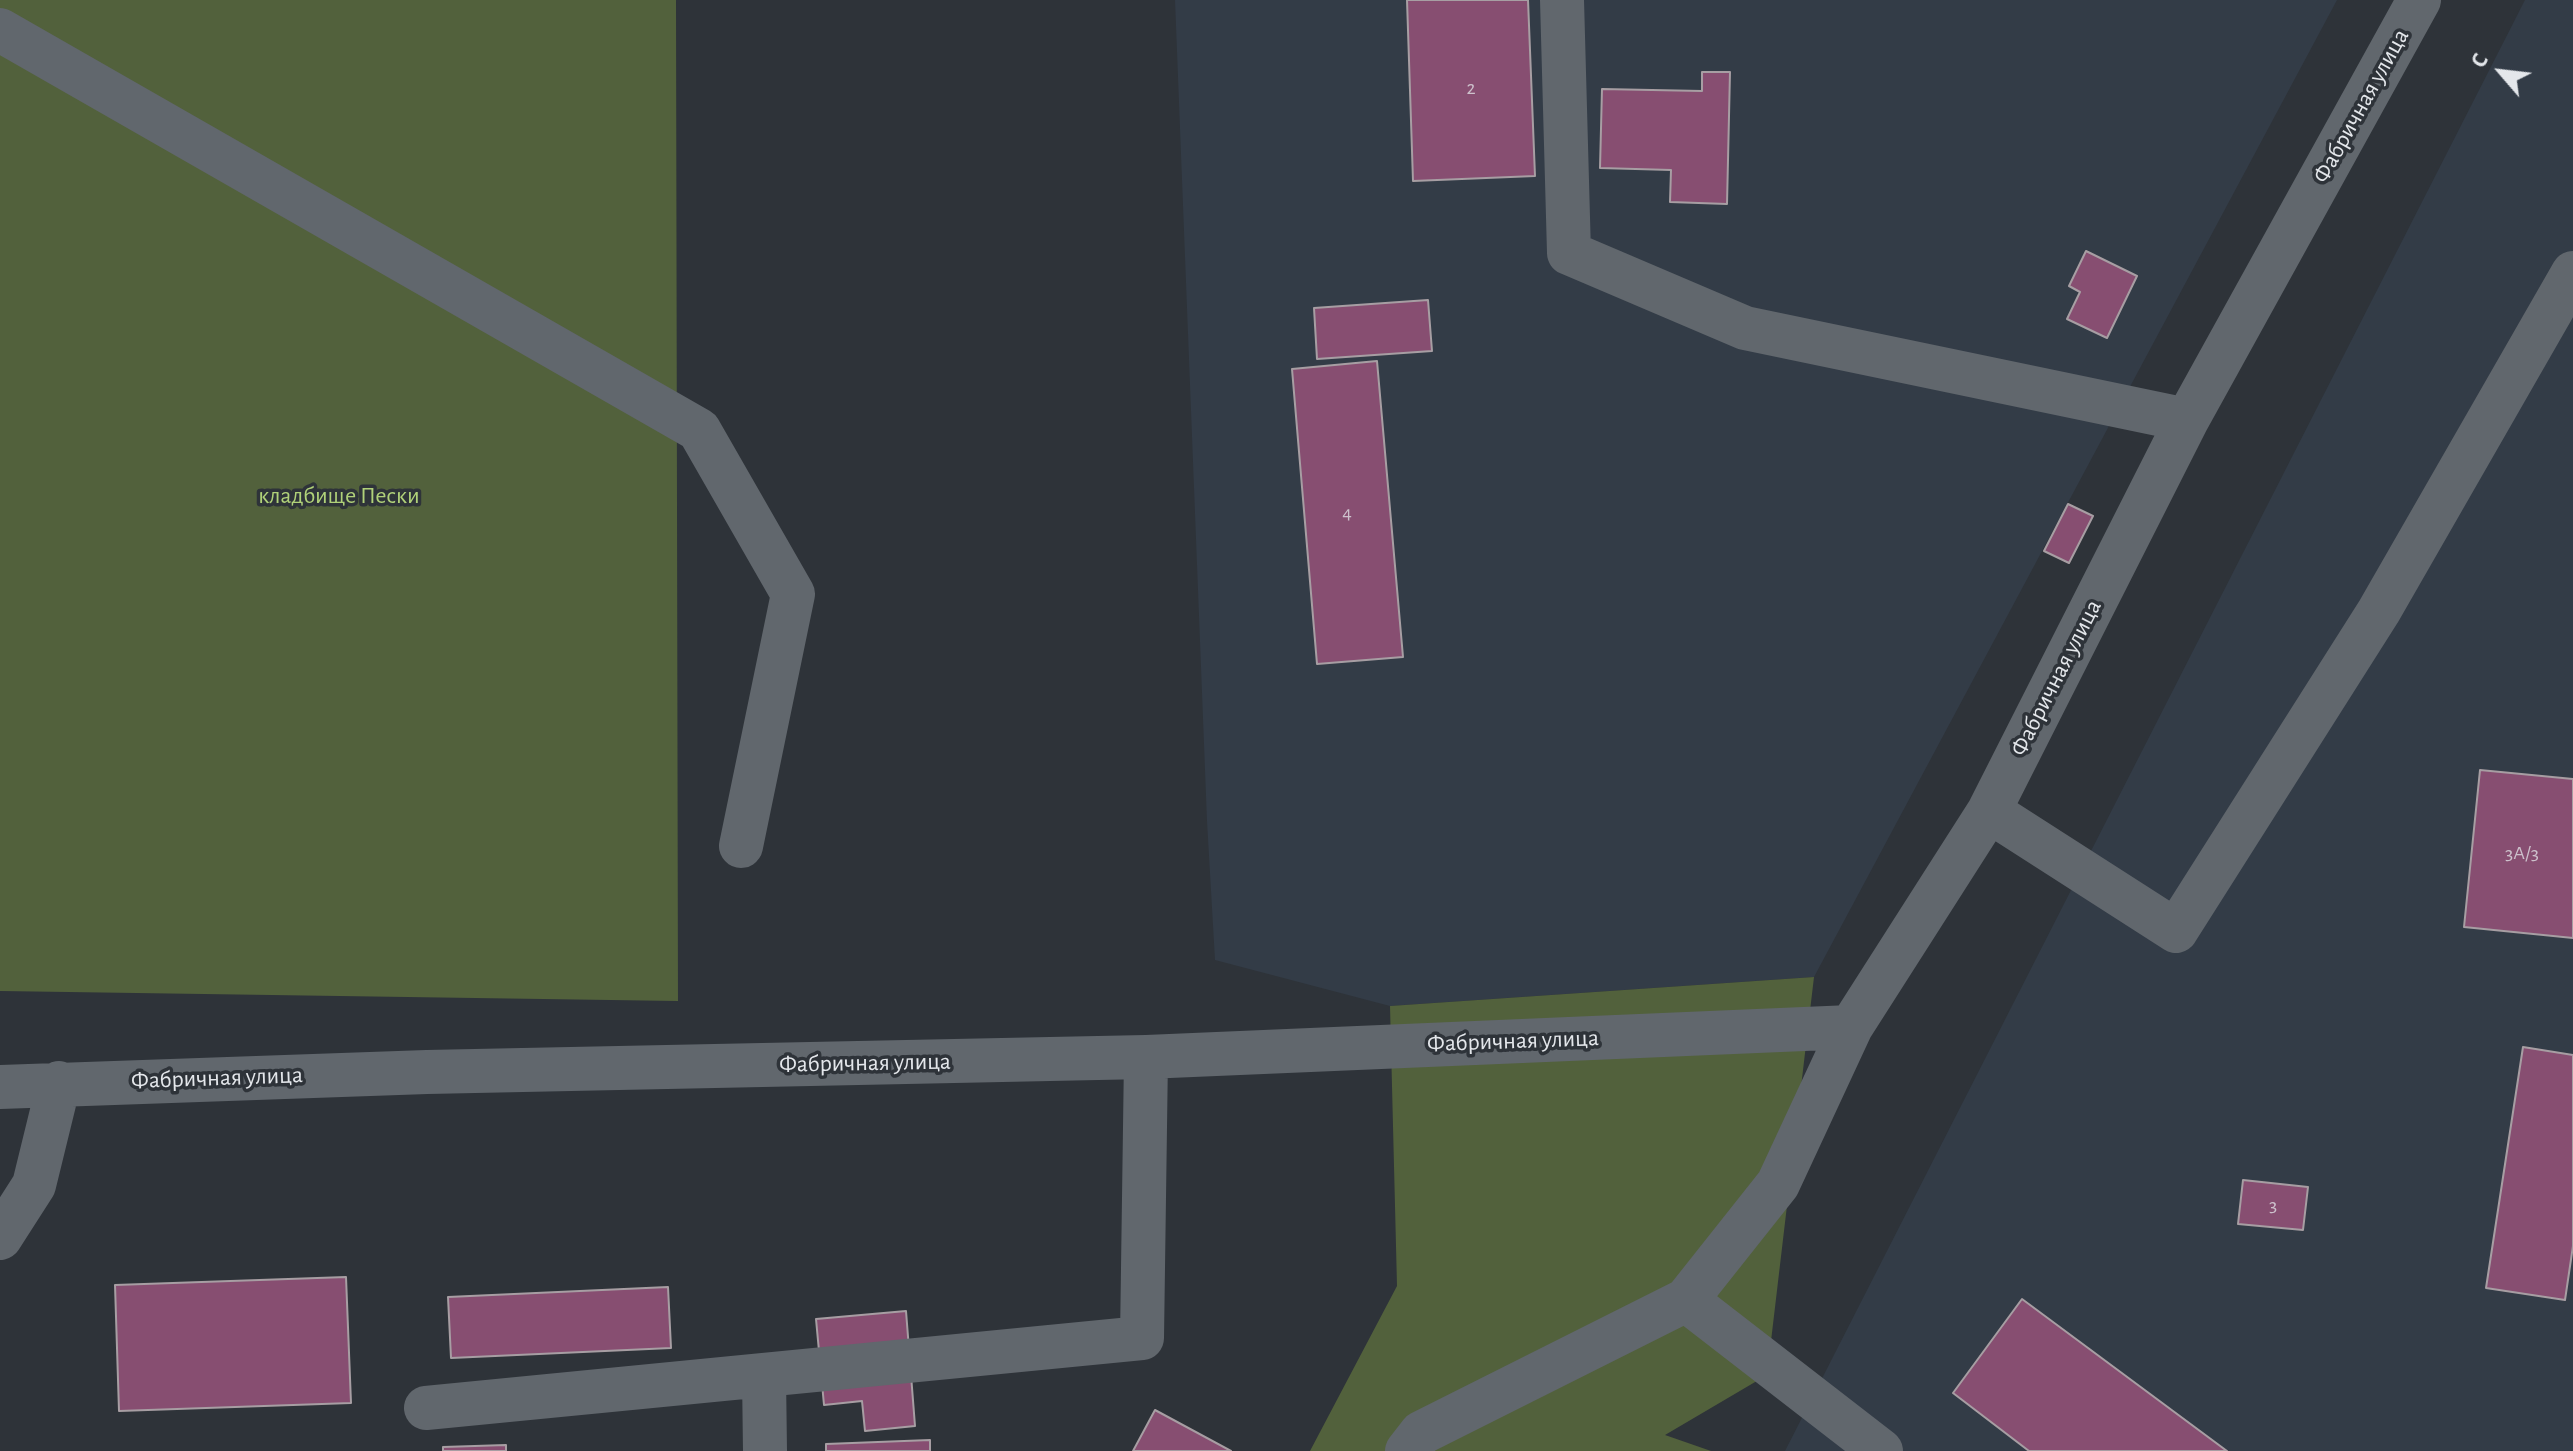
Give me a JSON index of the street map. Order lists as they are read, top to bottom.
{
  "streets": {
    "street": ["Фабричная улица"]
  },
  "parks": ["кладбище Пески"],
  "house_numbers": [
    "2",
    "4",
    "3А/3",
    "3"
  ],
  "north": "top left"
}
